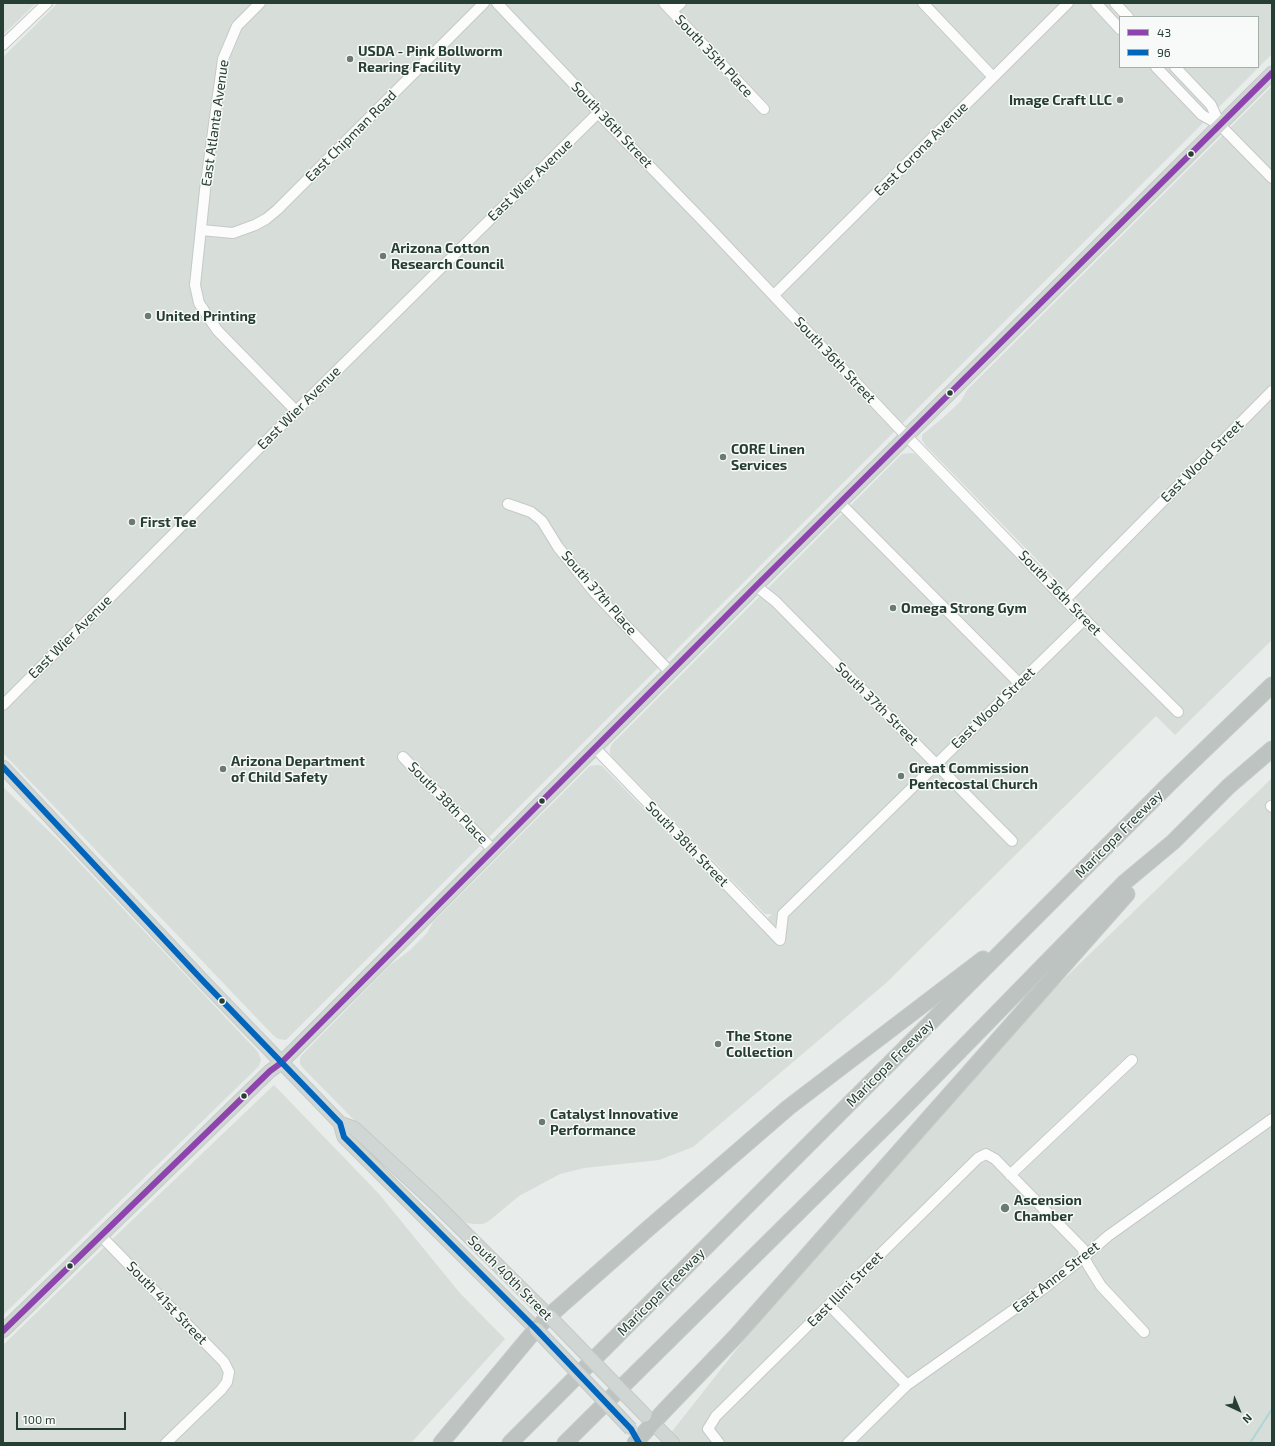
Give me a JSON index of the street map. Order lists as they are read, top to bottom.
{
  "streets": {
    "highway": ["Maricopa Freeway"],
    "main road": ["South 40th Street"],
    "street": [
      "South 35th Place",
      "East Atlanta Avenue",
      "South 36th Street",
      "East Chipman Road",
      "East Corona Avenue",
      "East Wier Avenue",
      "East Wood Street",
      "South 37th Place",
      "South 37th Street",
      "South 38th Place",
      "South 38th Street",
      "East Anne Street",
      "East Illini Street",
      "South 41st Street"
    ]
  },
  "crossings": [
    ["East Atlanta Avenue", "East Chipman Road"],
    ["South 36th Street", "East Corona Avenue"],
    ["South 36th Street", "East Wier Avenue"],
    ["South 36th Street", "East Wood Street"],
    ["East Wood Street", "South 37th Street"],
    ["East Wood Street", "South 38th Street"]
  ],
  "places": [
    "USDA - Pink Bollworm Rearing Facility",
    "Image Craft LLC",
    "Arizona Cotton Research Council",
    "United Printing",
    "CORE Linen Services",
    "First Tee",
    "Omega Strong Gym",
    "Arizona Department of Child Safety",
    "Great Commission Pentecostal Church",
    "The Stone Collection",
    "Catalyst Innovative Performance",
    "Ascension Chamber"
  ],
  "lines": ["transit line 43", "transit line 96"],
  "legend": ["43", "96"],
  "scale_bar": "100 m",
  "north": "bottom right"
}
